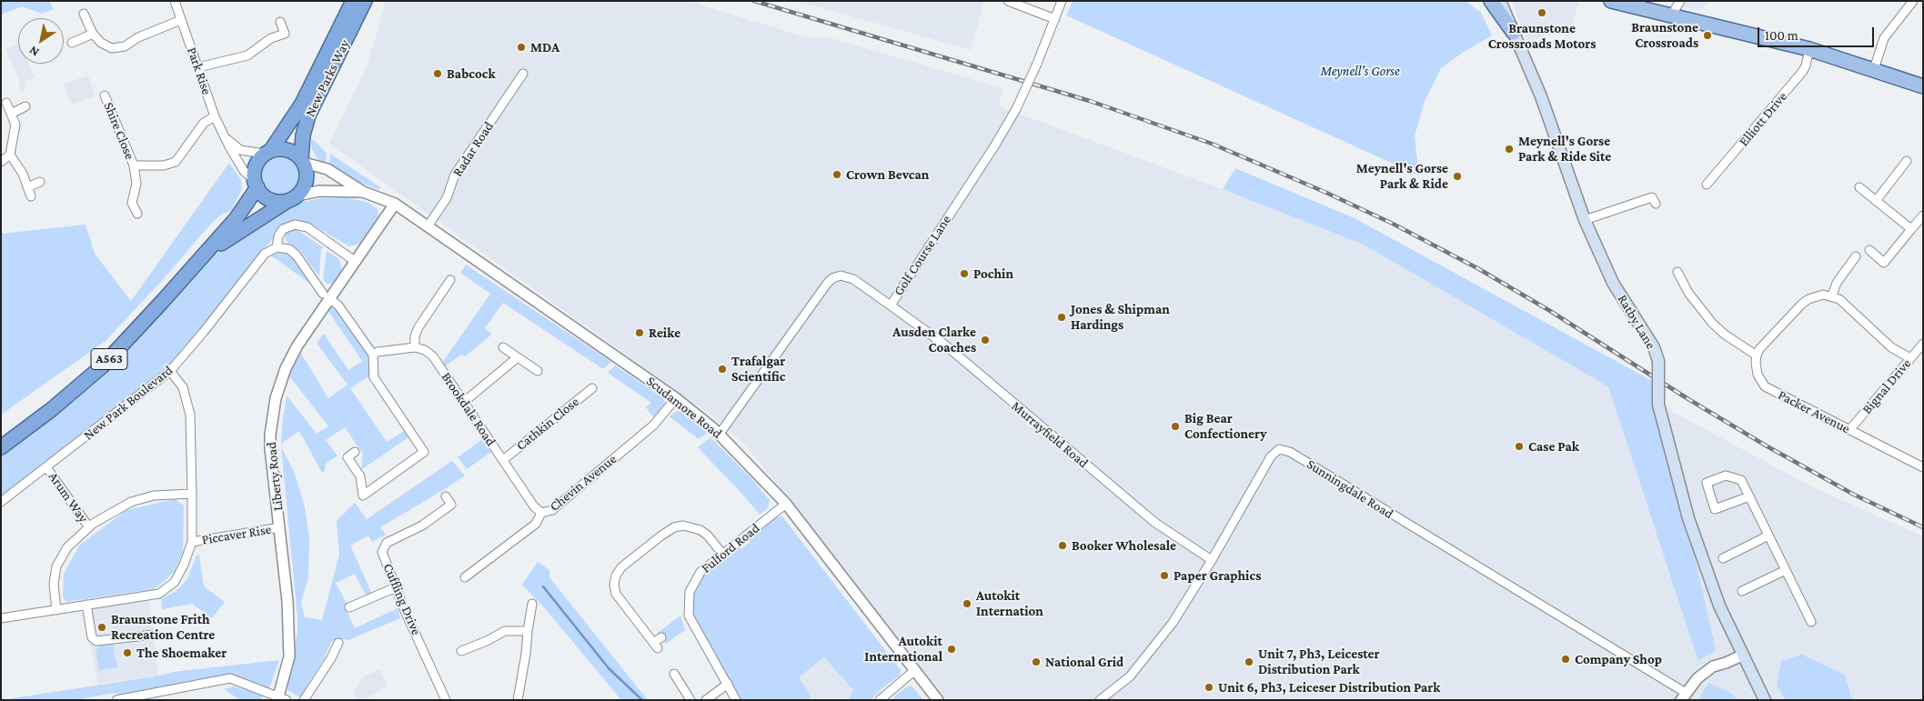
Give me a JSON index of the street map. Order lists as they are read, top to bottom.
{
  "streets": {
    "highway": ["New Parks Way", "A563"],
    "main road": ["Ratby Lane"],
    "street": [
      "Park Rise",
      "Elliott Drive",
      "Shire Close",
      "Radar Road",
      "Golf Course Lane",
      "Bignal Drive",
      "New Park Boulevard",
      "Scudamore Road",
      "Brookdale Road",
      "Packer Avenue",
      "Cathkin Close",
      "Murrayfield Road",
      "Liberty Road",
      "Chevin Avenue",
      "Sunningdale Road",
      "Arum Way",
      "Piccaver Rise",
      "Fulford Road",
      "Cuffling Drive"
    ]
  },
  "crossings": [
    ["Park Rise", "New Parks Way"],
    ["Park Rise", "Shire Close"],
    ["Park Rise", "A563"],
    ["Park Rise", "Scudamore Road"],
    ["New Parks Way", "A563"],
    ["New Parks Way", "Scudamore Road"],
    ["Radar Road", "Scudamore Road"],
    ["Golf Course Lane", "Scudamore Road"],
    ["Golf Course Lane", "Murrayfield Road"],
    ["A563", "Scudamore Road"],
    ["Bignal Drive", "Packer Avenue"],
    ["New Park Boulevard", "Liberty Road"],
    ["New Park Boulevard", "Arum Way"],
    ["Scudamore Road", "Liberty Road"],
    ["Scudamore Road", "Chevin Avenue"],
    ["Scudamore Road", "Fulford Road"],
    ["Brookdale Road", "Cathkin Close"],
    ["Brookdale Road", "Chevin Avenue"],
    ["Murrayfield Road", "Sunningdale Road"],
    ["Liberty Road", "Piccaver Rise"]
  ],
  "parks": ["Meynell's Gorse"],
  "places": [
    "Braunstone Crossroads Motors",
    "Braunstone Crossroads",
    "MDA",
    "Babcock",
    "Meynell's Gorse Park & Ride Site",
    "Crown Bevcan",
    "Meynell's Gorse Park & Ride",
    "Pochin",
    "Jones & Shipman Hardings",
    "Reike",
    "Ausden Clarke Coaches",
    "Trafalgar Scientific",
    "Big Bear Confectionery",
    "Case Pak",
    "Booker Wholesale",
    "Paper Graphics",
    "Autokit Internation",
    "Braunstone Frith Recreation Centre",
    "Autokit International",
    "The Shoemaker",
    "Company Shop",
    "National Grid",
    "Unit 7, Ph3, Leicester Distribution Park",
    "Unit 6, Ph3, Leiceser Distribution Park"
  ],
  "scale_bar": "100 m",
  "north": "bottom left"
}
